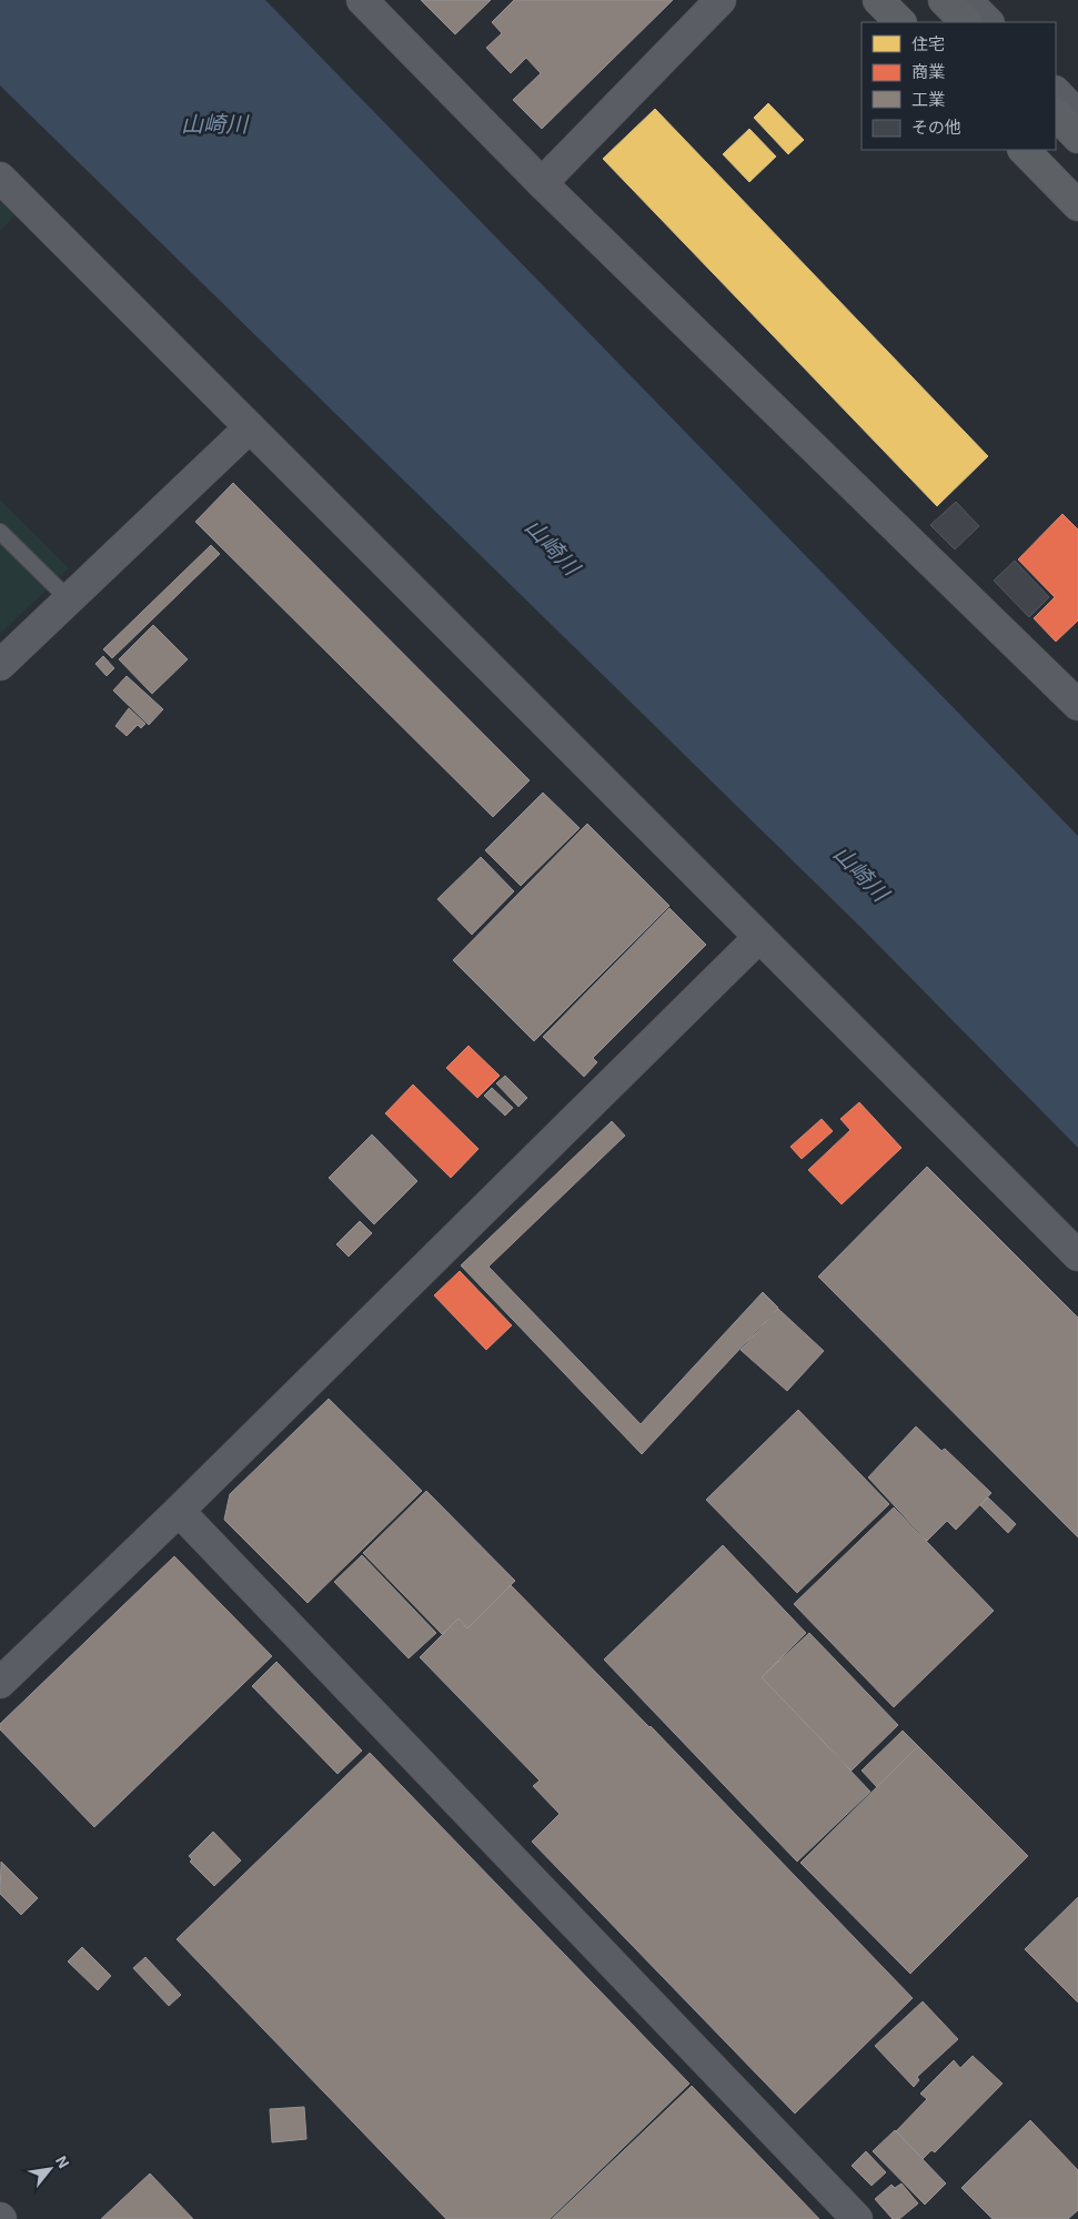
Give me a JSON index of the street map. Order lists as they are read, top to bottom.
{
  "water": ["山崎川"],
  "legend": [
    "住宅",
    "商業",
    "工業",
    "その他"
  ],
  "north": "top right"
}
